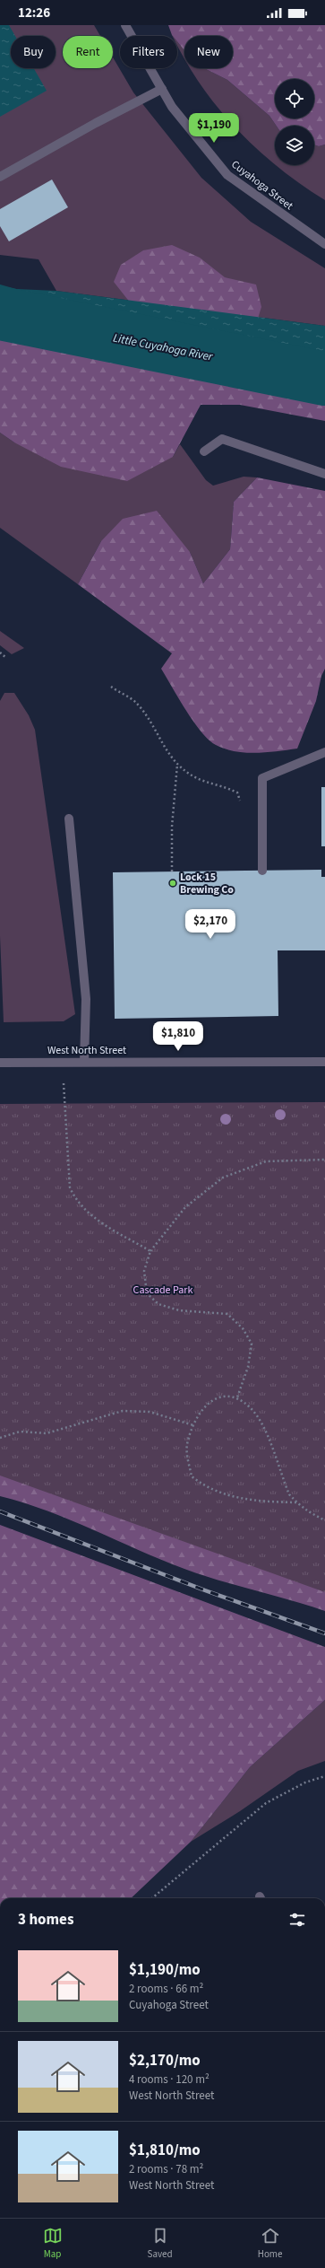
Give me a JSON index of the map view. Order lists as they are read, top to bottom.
{
  "streets": {
    "street": ["Cuyahoga Street", "West North Street"]
  },
  "water": ["Little Cuyahoga River"],
  "parks": ["Cascade Park"],
  "places": ["Lock 15 Brewing Co"],
  "page": {
    "status": "12:26",
    "chip": [
      "Buy",
      "Rent",
      "Filters",
      "New"
    ],
    "price": ["$1,190", "$2,170", "$1,810"],
    "heading": "3 homes",
    "list": [
      {
        "name": "$1,190/mo",
        "note": "2 rooms · 66 m² · Cuyahoga Street"
      },
      {
        "name": "$2,170/mo",
        "note": "4 rooms · 120 m² · West North Street"
      },
      {
        "name": "$1,810/mo",
        "note": "2 rooms · 78 m² · West North Street"
      }
    ],
    "tabs": ["Map", "Saved", "Home"]
  }
}
